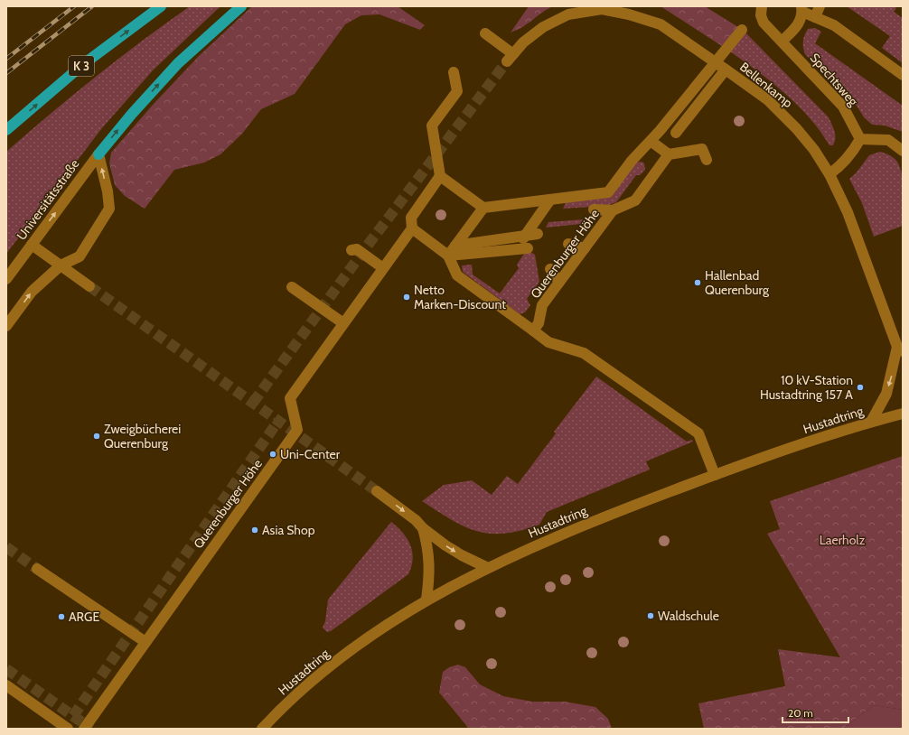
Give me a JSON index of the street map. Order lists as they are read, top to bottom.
{
  "streets": {
    "highway": ["K 3"],
    "street": [
      "Spechtsweg",
      "Bellenkamp",
      "Universitätsstraße",
      "Querenburger Höhe",
      "Hustadtring"
    ]
  },
  "crossings": [
    ["Bellenkamp", "Hustadtring"]
  ],
  "one_way": ["Universitätsstraße"],
  "parks": ["Laerholz"],
  "places": [
    "Hallenbad Querenburg",
    "Netto Marken-Discount",
    "10 kV-Station Hustadtring 157 A",
    "Zweigbücherei Querenburg",
    "Uni-Center",
    "Asia Shop",
    "Waldschule",
    "ARGE"
  ],
  "scale_bar": "20 m"
}
